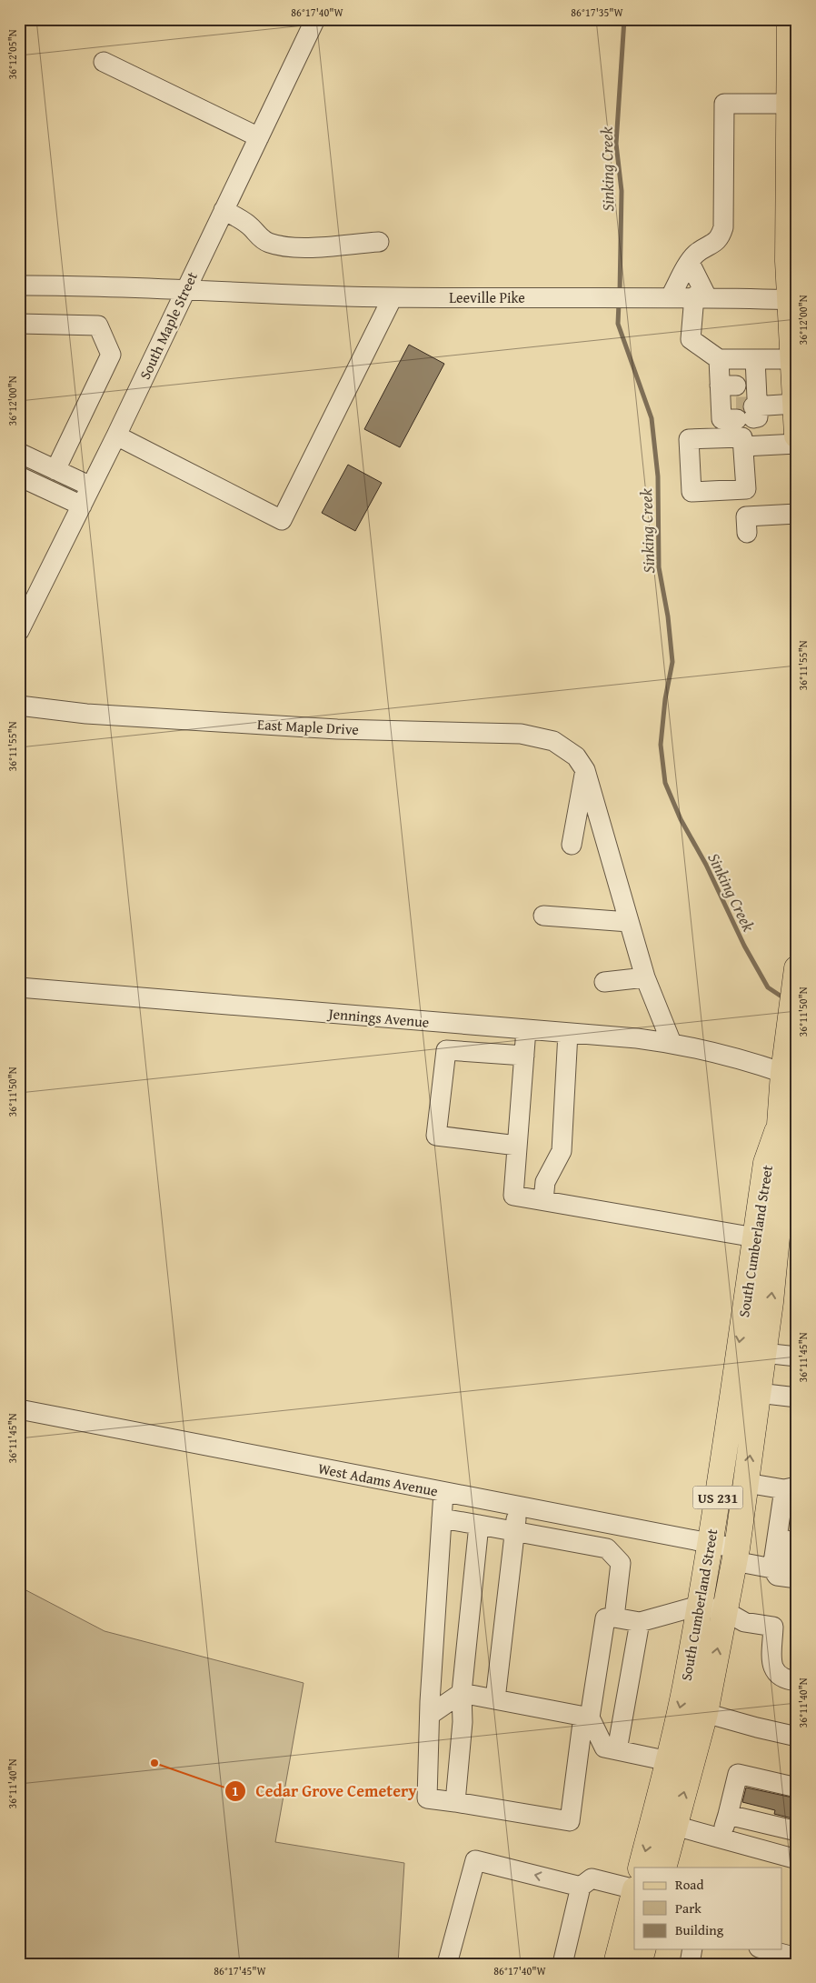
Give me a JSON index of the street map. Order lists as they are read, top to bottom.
{
  "streets": {
    "main road": ["South Cumberland Street", "US 231"],
    "street": [
      "Leeville Pike",
      "South Maple Street",
      "East Maple Drive",
      "Jennings Avenue",
      "West Adams Avenue"
    ]
  },
  "crossings": [
    ["Leeville Pike", "South Maple Street"],
    ["Jennings Avenue", "South Cumberland Street"],
    ["South Cumberland Street", "West Adams Avenue"]
  ],
  "water": ["Sinking Creek"],
  "places": ["Cedar Grove Cemetery"],
  "legend": ["Road", "Park", "Building"],
  "coordinates": [
    "86°17'40\"W",
    "86°17'35\"W",
    "36°12'05\"N",
    "36°12'00\"N",
    "36°11'55\"N",
    "36°11'50\"N",
    "36°11'45\"N",
    "36°11'40\"N",
    "86°17'45\"W"
  ]
}
